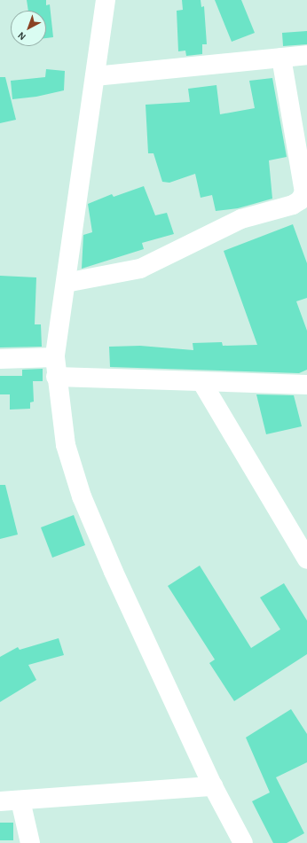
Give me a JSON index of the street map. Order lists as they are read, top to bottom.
{
  "north": "bottom left"
}
